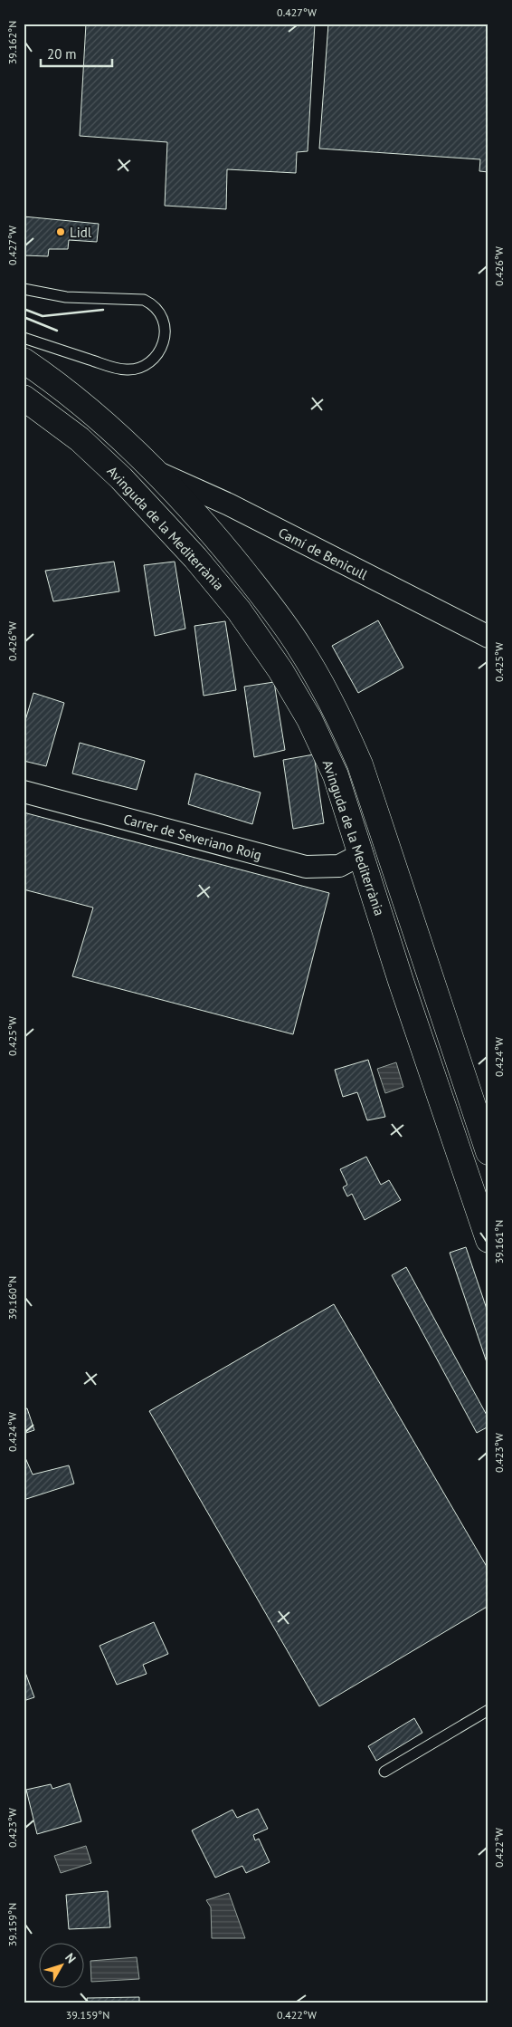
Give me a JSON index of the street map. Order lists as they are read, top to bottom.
{
  "streets": {
    "main road": ["Avinguda de la Mediterrània"],
    "street": ["Camí de Benicull", "Carrer de Severiano Roig"]
  },
  "crossings": [
    ["Avinguda de la Mediterrània", "Camí de Benicull"],
    ["Avinguda de la Mediterrània", "Carrer de Severiano Roig"]
  ],
  "places": ["Lidl"],
  "scale_bar": "20 m",
  "north": "top right",
  "coordinates": [
    "0.427°W",
    "39.162°N",
    "0.426°W",
    "0.425°W",
    "0.424°W",
    "39.161°N",
    "39.160°N",
    "0.423°W",
    "0.422°W",
    "39.159°N"
  ]
}
